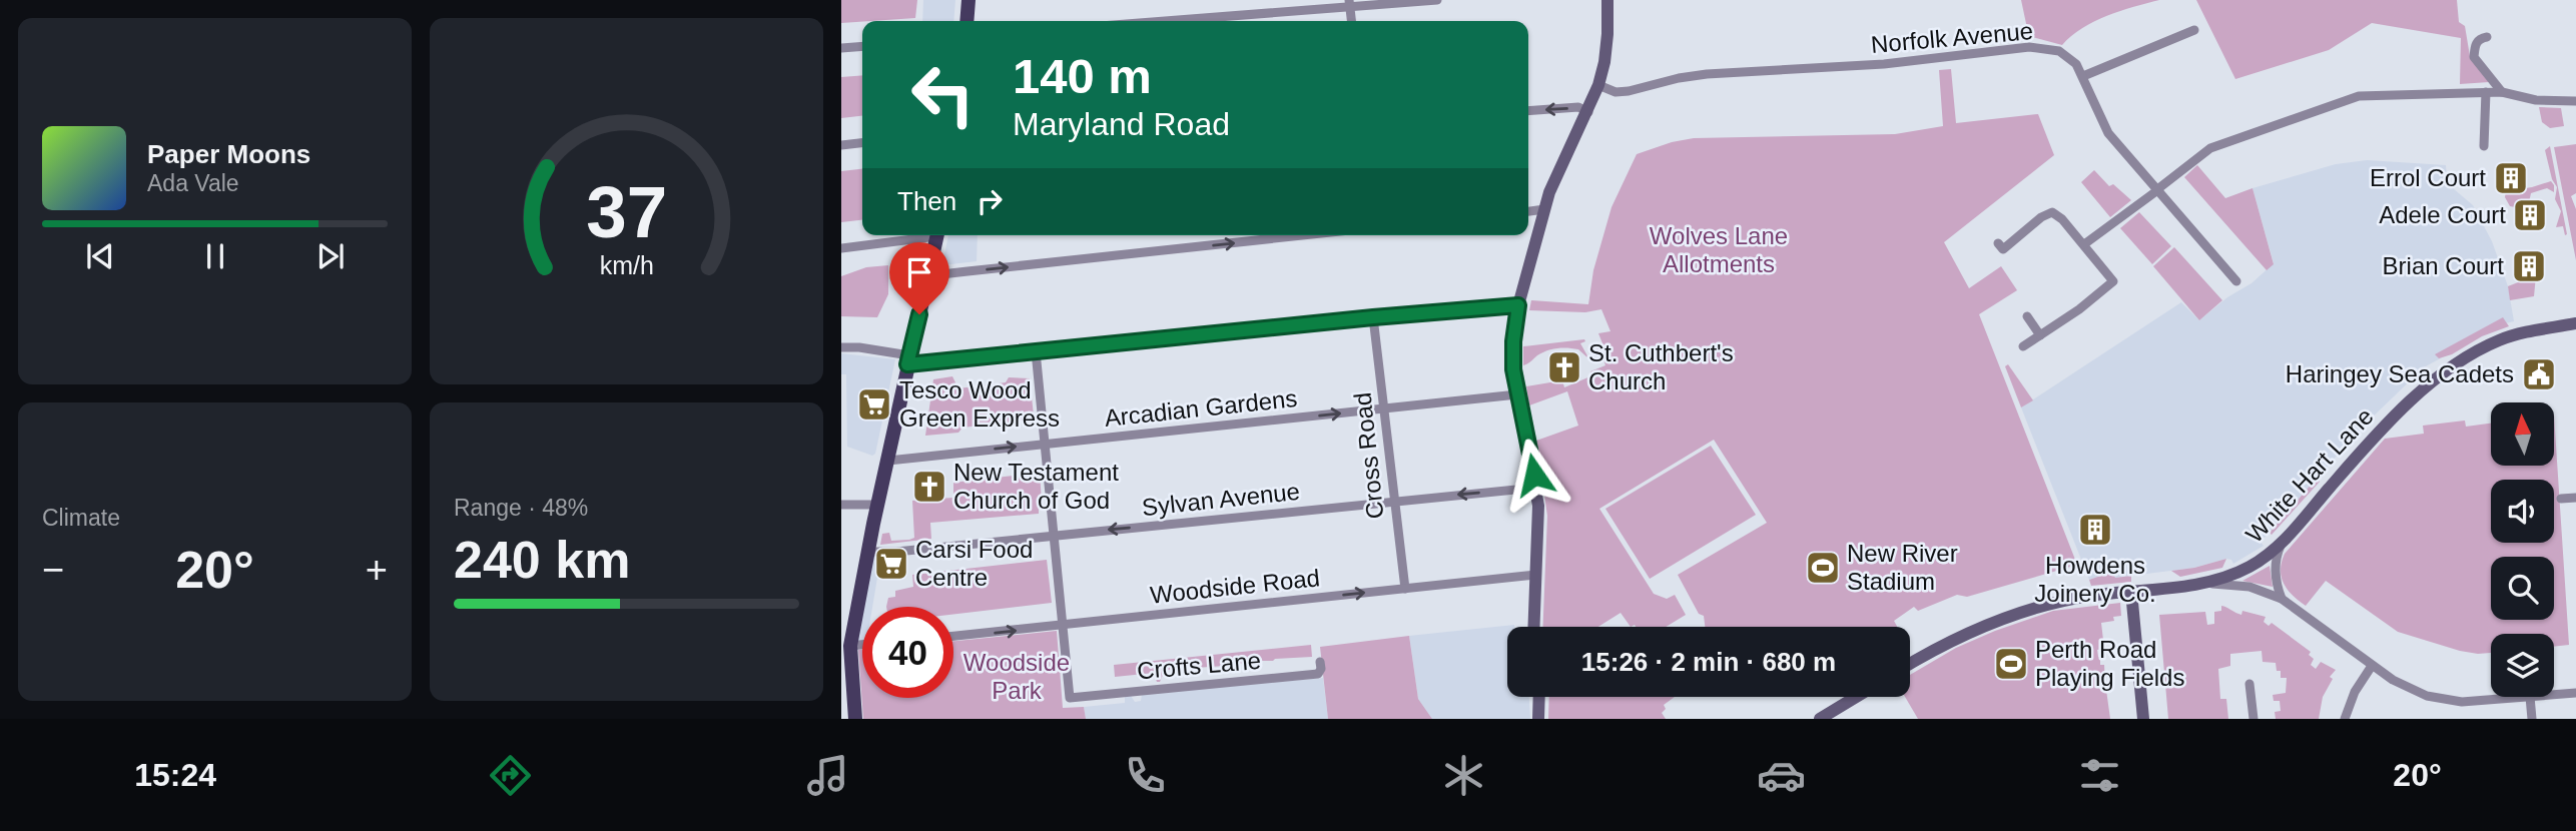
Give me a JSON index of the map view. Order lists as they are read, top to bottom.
{
  "streets": {
    "street": [
      "Norfolk Avenue",
      "Arcadian Gardens",
      "Cross Road",
      "White Hart Lane",
      "Sylvan Avenue",
      "Woodside Road",
      "Crofts Lane"
    ]
  },
  "crossings": [
    ["Arcadian Gardens", "Cross Road"],
    ["Cross Road", "Sylvan Avenue"],
    ["Cross Road", "Woodside Road"],
    ["Woodside Road", "Crofts Lane"]
  ],
  "one_way": ["Arcadian Gardens", "Sylvan Avenue", "Woodside Road"],
  "parks": ["Wolves Lane Allotments", "Woodside Park"],
  "places": {
    "building": [
      "Errol Court",
      "Adele Court",
      "Brian Court",
      "Howdens Joinery Co."
    ],
    "church": ["St. Cuthbert's Church", "New Testament Church of God"],
    "public building": ["Haringey Sea Cadets"],
    "supermarket": ["Tesco Wood Green Express", "Carsi Food Centre"],
    "sports": ["New River Stadium", "Perth Road Playing Fields"]
  },
  "north": "top",
  "page": {
    "turn": ["140 m", "Maryland Road"],
    "song": ["Paper Moons", "Ada Vale"],
    "then": "Then",
    "tile": [
      "Climate",
      ["Range · 48%", "240 km"]
    ],
    "heat": ["−", "20°", "+"],
    "limit": "40",
    "trip": "15:26 · 2 min · 680 m",
    "tabs": ["15:24", "20°"],
    "gauge": ["37", "km/h"]
  }
}
